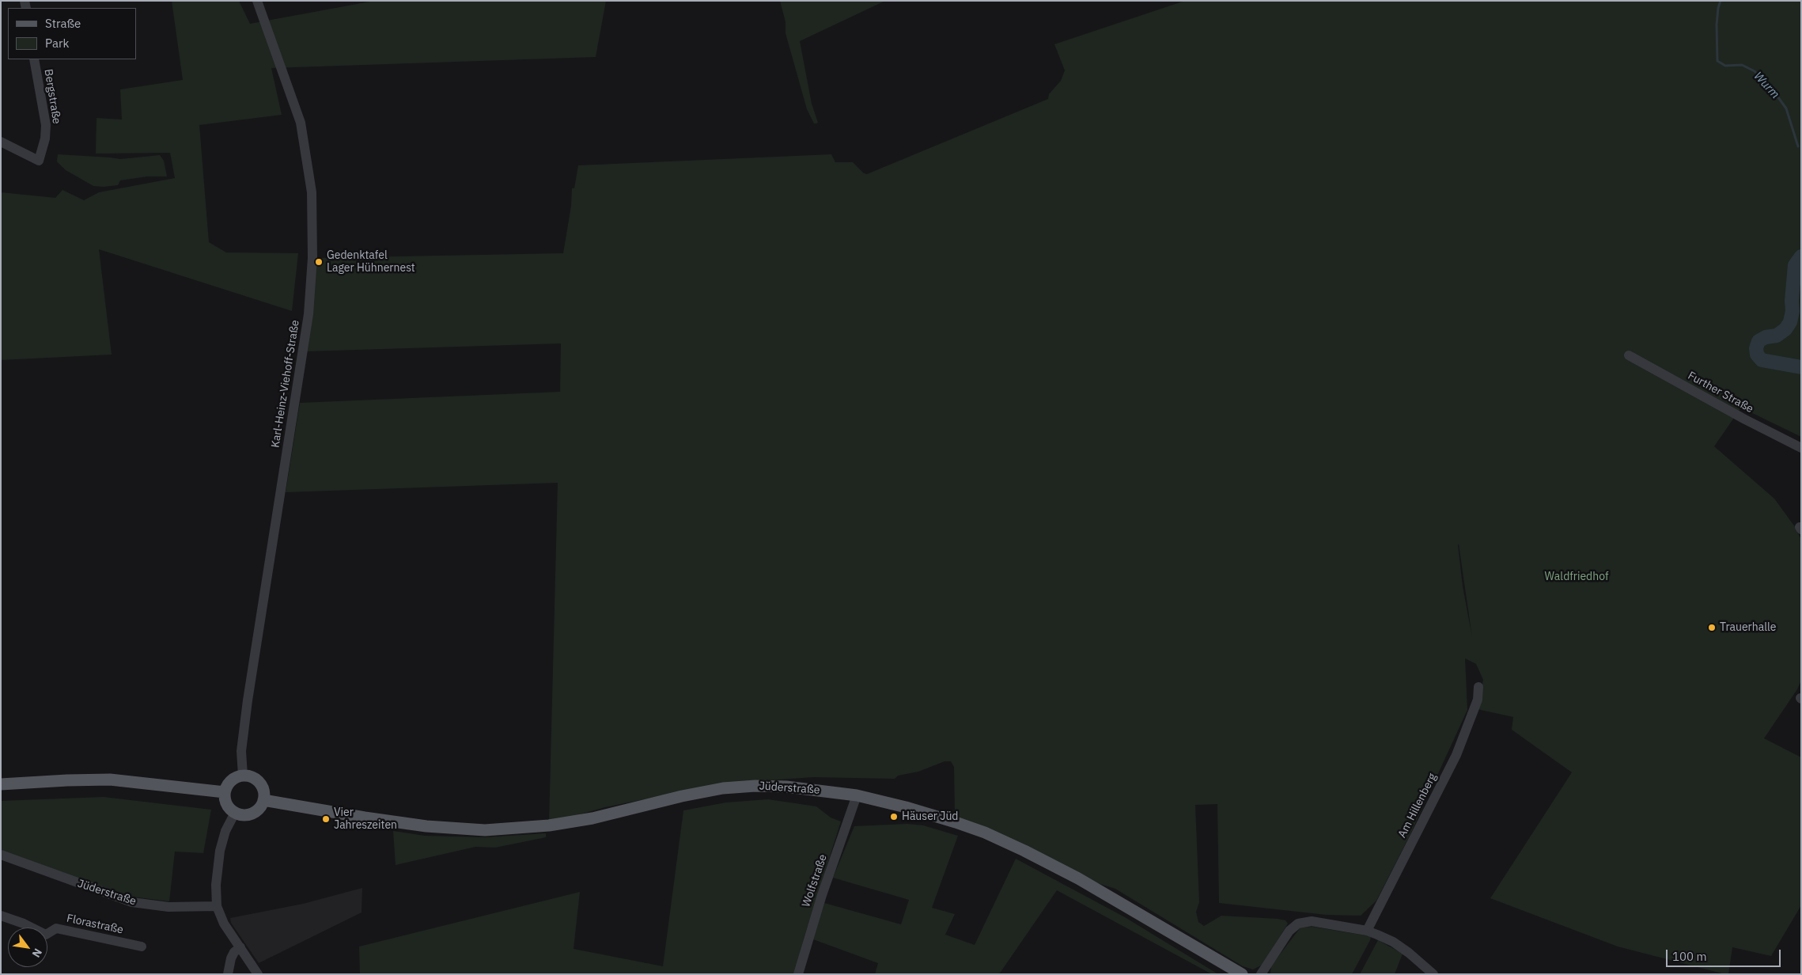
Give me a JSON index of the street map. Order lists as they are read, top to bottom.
{
  "streets": {
    "main road": ["Jüderstraße"],
    "street": [
      "Bergstraße",
      "Karl-Heinz-Viehoff-Straße",
      "Further Straße",
      "Am Hillenberg",
      "Wolfstraße",
      "Florastraße"
    ]
  },
  "crossings": [
    ["Karl-Heinz-Viehoff-Straße", "Jüderstraße"],
    ["Jüderstraße", "Wolfstraße"]
  ],
  "water": ["Wurm"],
  "parks": ["Waldfriedhof"],
  "places": [
    "Gedenktafel Lager Hühnernest",
    "Trauerhalle",
    "Häuser Jüd",
    "Vier Jahreszeiten"
  ],
  "legend": ["Straße", "Park"],
  "scale_bar": "100 m",
  "north": "bottom right"
}
